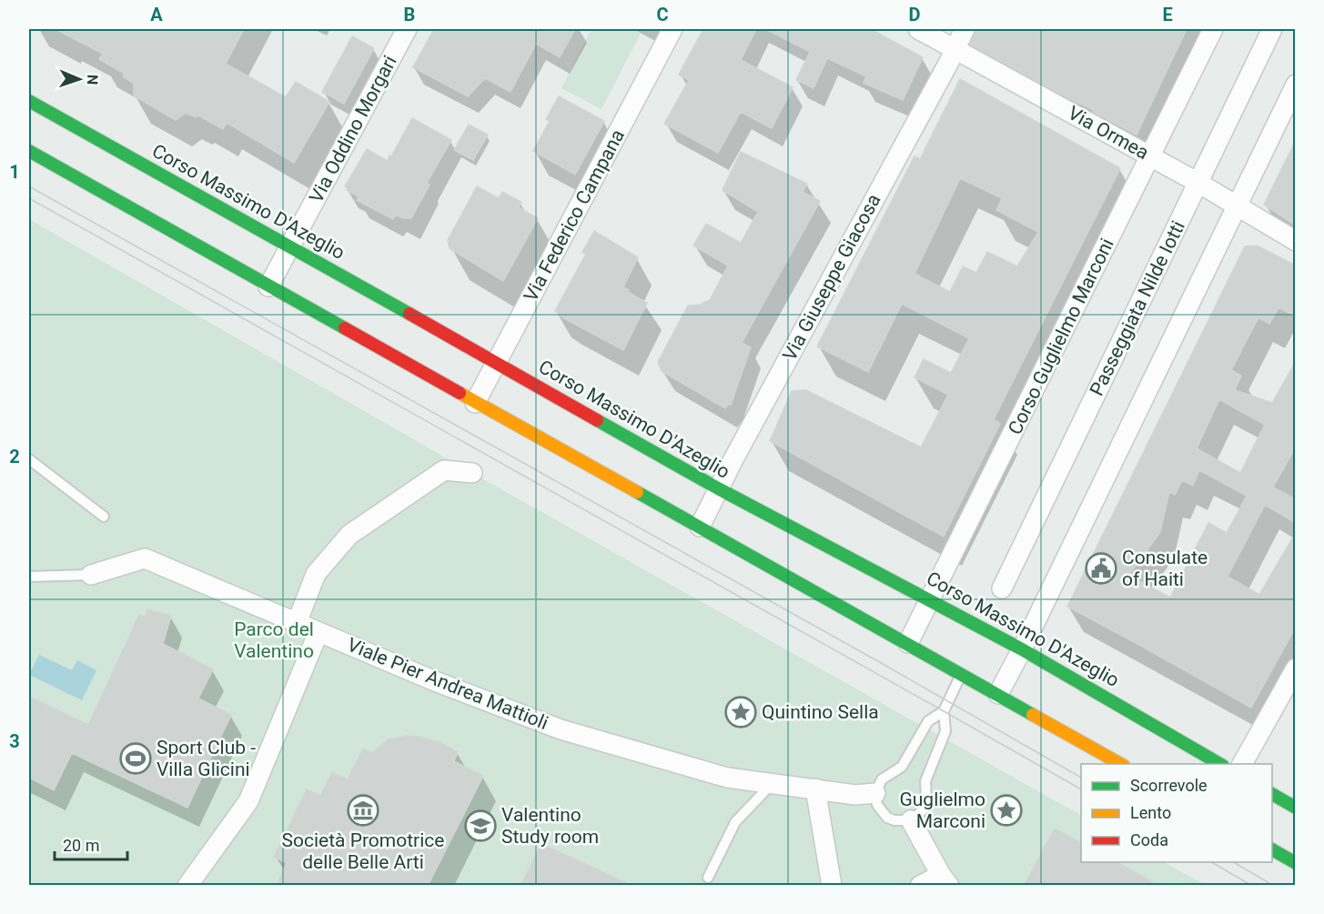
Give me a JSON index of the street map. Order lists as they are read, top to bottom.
{
  "streets": {
    "main road": ["Corso Massimo D'Azeglio"],
    "street": [
      "Via Oddino Morgari",
      "Via Ormea",
      "Via Federico Campana",
      "Via Giuseppe Giacosa",
      "Passeggiata Nilde Iotti",
      "Corso Guglielmo Marconi",
      "Viale Pier Andrea Mattioli"
    ]
  },
  "crossings": [
    ["Via Oddino Morgari", "Corso Massimo D'Azeglio"],
    ["Via Ormea", "Via Giuseppe Giacosa"],
    ["Via Ormea", "Passeggiata Nilde Iotti"],
    ["Via Ormea", "Corso Guglielmo Marconi"],
    ["Corso Massimo D'Azeglio", "Via Federico Campana"],
    ["Corso Massimo D'Azeglio", "Via Giuseppe Giacosa"],
    ["Corso Massimo D'Azeglio", "Corso Guglielmo Marconi"]
  ],
  "parks": ["Parco del Valentino"],
  "places": {
    "public building": ["Consulate of Haiti"],
    "place": ["Quintino Sella", "Guglielmo Marconi"],
    "sports": ["Sport Club - Villa Glicini"],
    "museum": ["Società Promotrice delle Belle Arti"],
    "school or university": ["Valentino Study room"]
  },
  "legend": ["Scorrevole", "Lento", "Coda"],
  "scale_bar": "20 m",
  "north": "right",
  "grid": {
    "columns": [
      "A",
      "B",
      "C",
      "D",
      "E"
    ],
    "rows": ["1", "2", "3"]
  }
}
